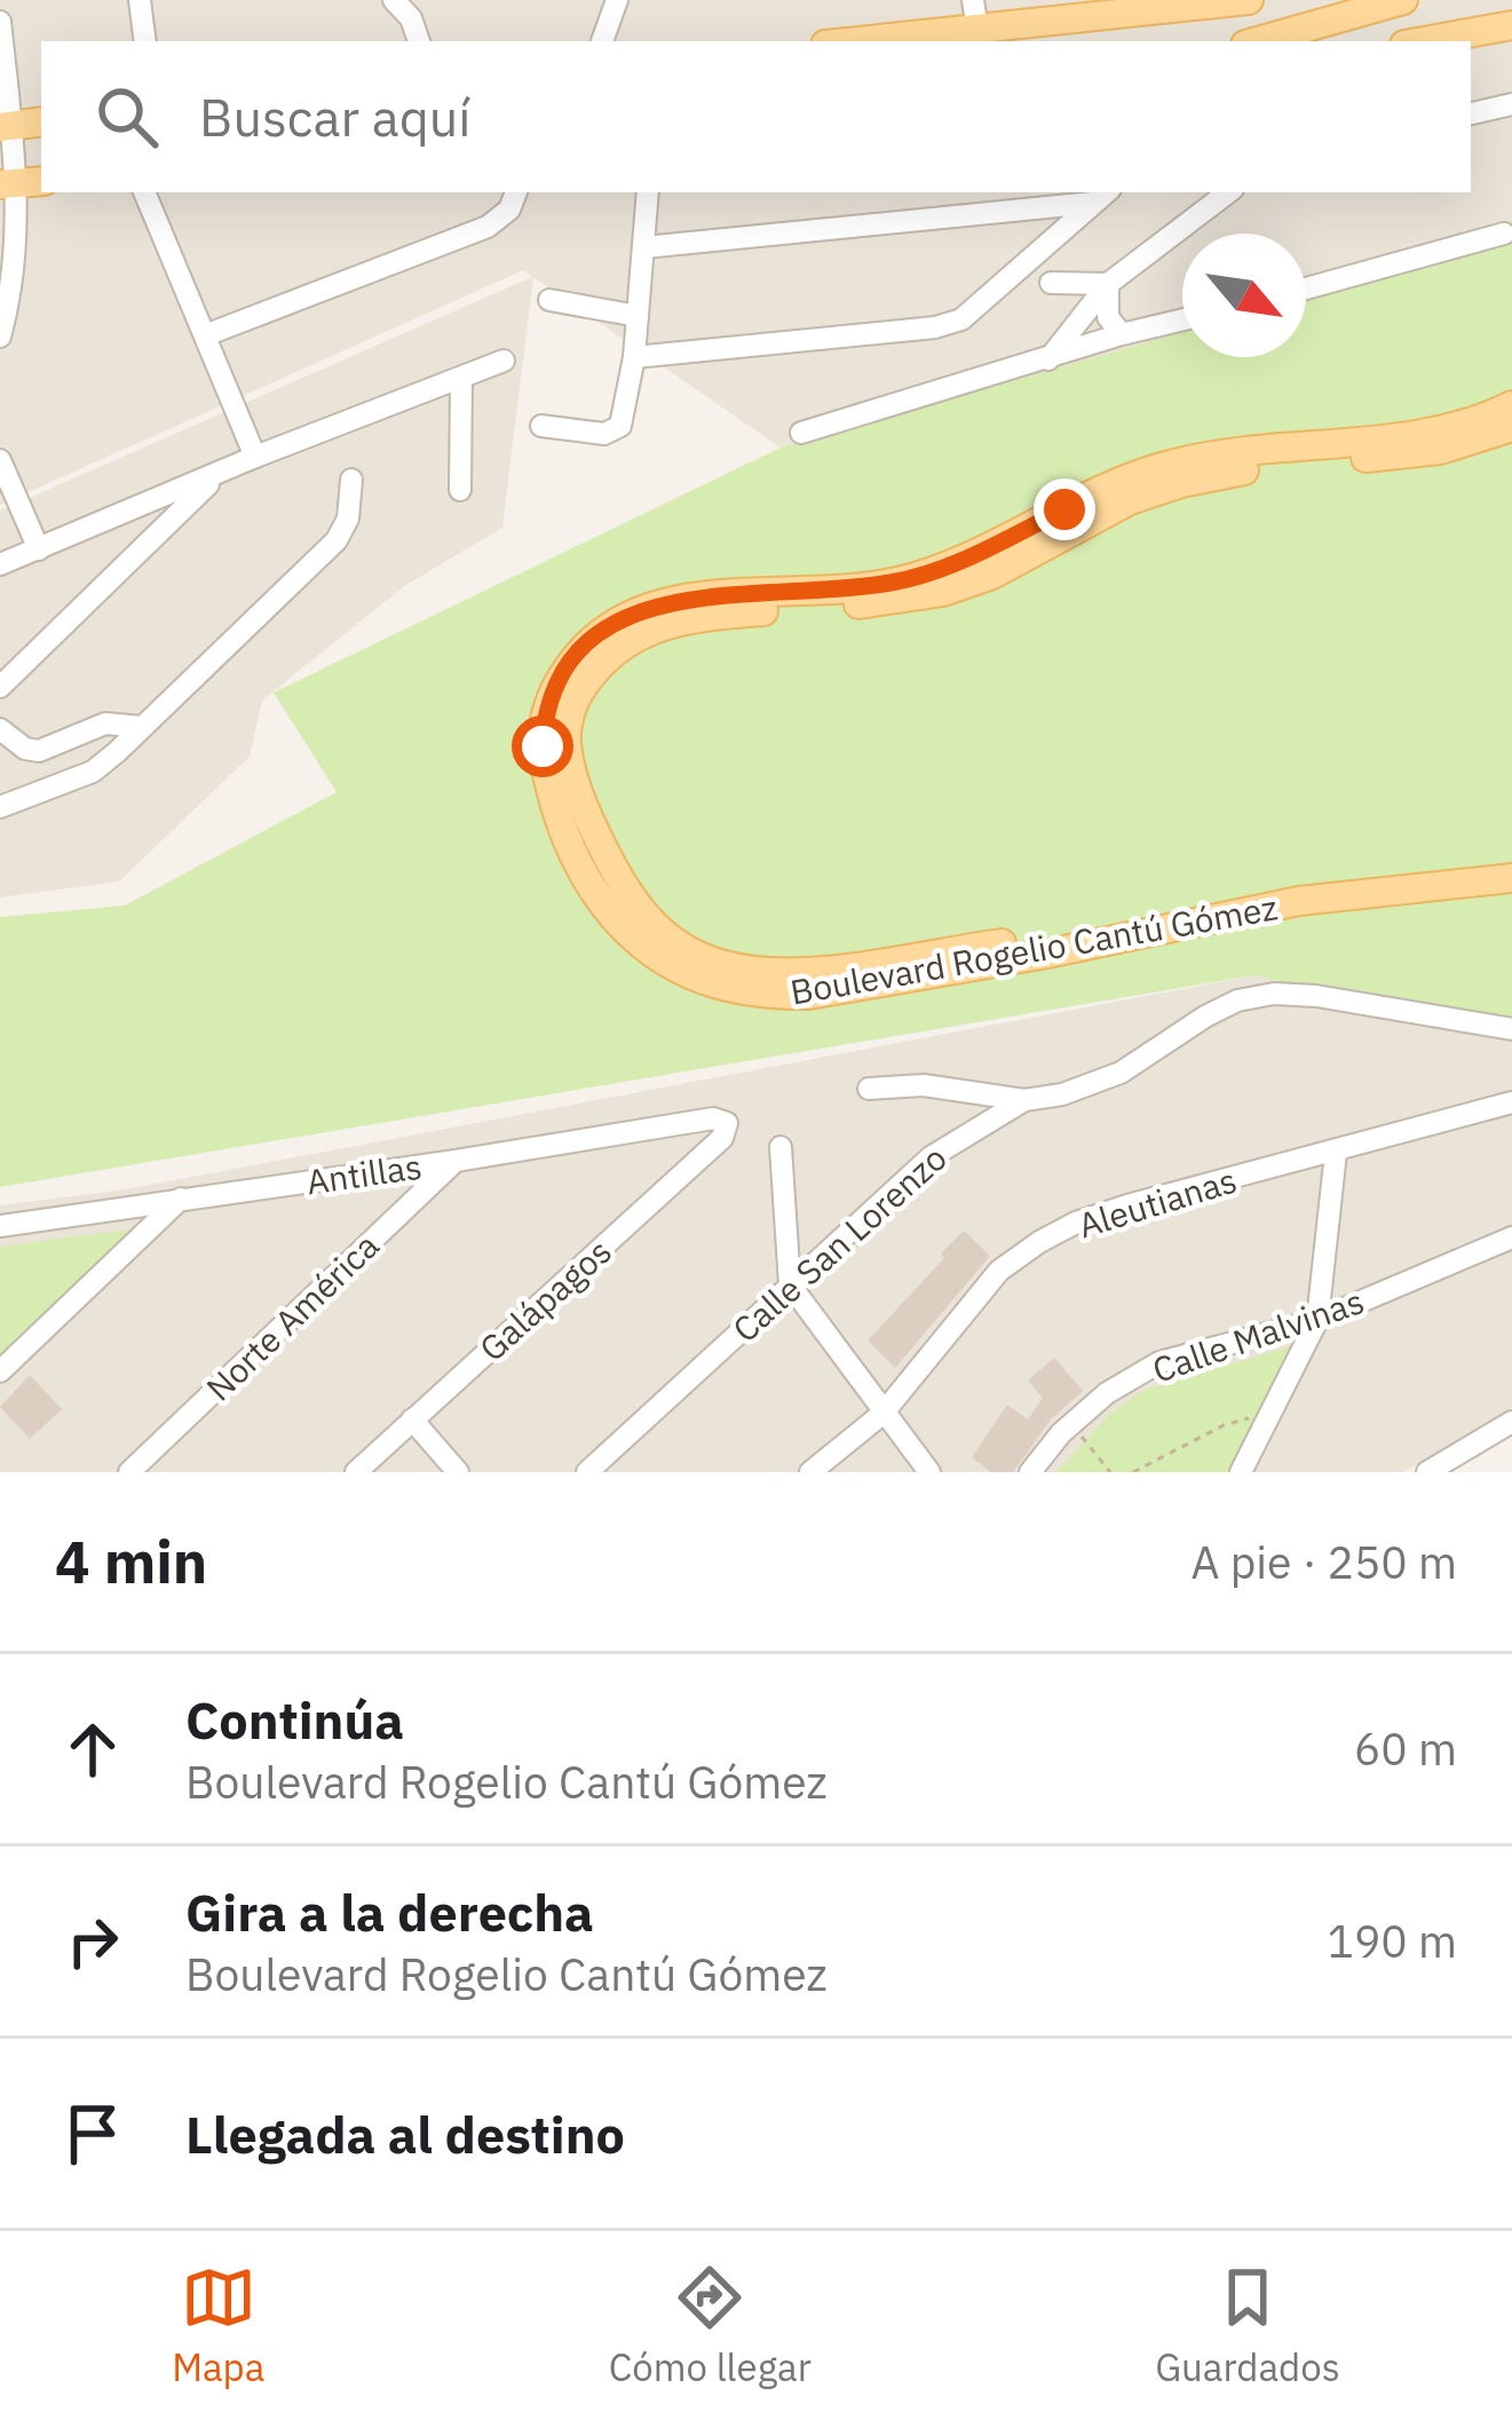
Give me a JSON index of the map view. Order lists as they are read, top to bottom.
{
  "streets": {
    "main road": ["Boulevard Rogelio Cantú Gómez"],
    "street": [
      "Antillas",
      "Aleutianas",
      "Calle San Lorenzo",
      "Galápagos",
      "Norte América",
      "Calle Malvinas"
    ]
  },
  "crossings": [
    ["Antillas", "Galápagos"],
    ["Antillas", "Norte América"]
  ],
  "north": "bottom right",
  "page": {
    "search": "Buscar aquí",
    "heading": ["4 min", "A pie · 250 m"],
    "list": [
      ["Continúa", "Boulevard Rogelio Cantú Gómez", "60 m"],
      ["Gira a la derecha", "Boulevard Rogelio Cantú Gómez", "190 m"],
      "Llegada al destino"
    ],
    "nav": ["Mapa", "Cómo llegar", "Guardados"]
  }
}
